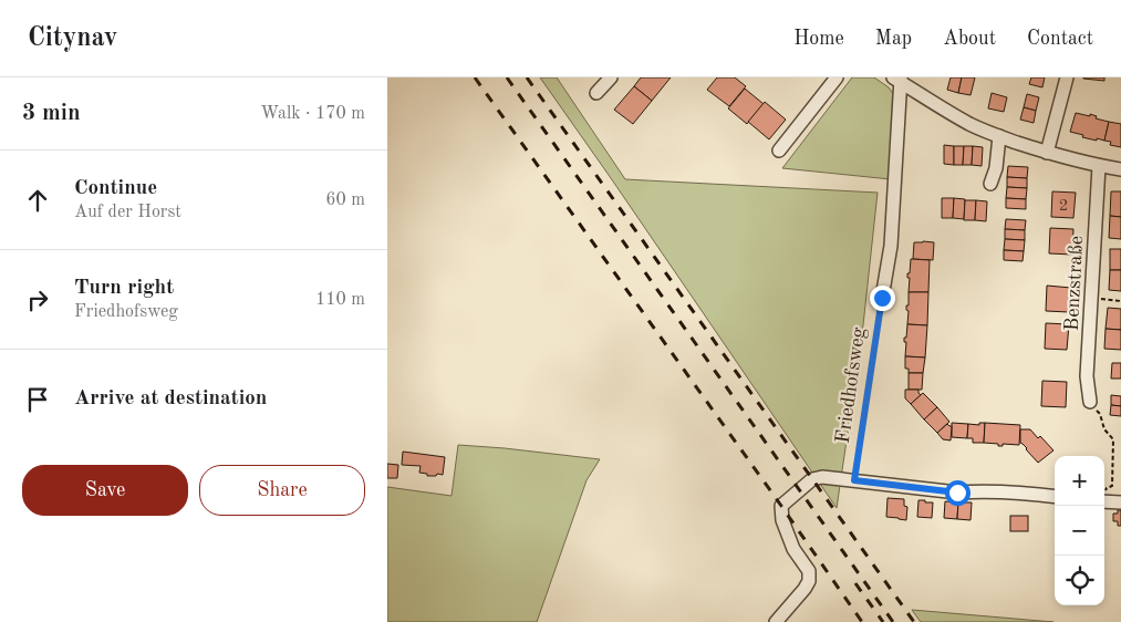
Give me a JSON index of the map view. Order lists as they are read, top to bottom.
{
  "streets": {
    "street": ["Benzstraße"],
    "path": ["Friedhofsweg"]
  },
  "house_numbers": ["2"],
  "page": {
    "header": "Citynav",
    "nav": [
      "Home",
      "Map",
      "About",
      "Contact"
    ],
    "heading": ["3 min", "Walk · 170 m"],
    "list": [
      ["Continue", "Auf der Horst", "60 m"],
      ["Turn right", "Friedhofsweg", "110 m"],
      "Arrive at destination"
    ],
    "buttons": ["Save", "Share"],
    "map_buttons": ["+", "−"]
  }
}
